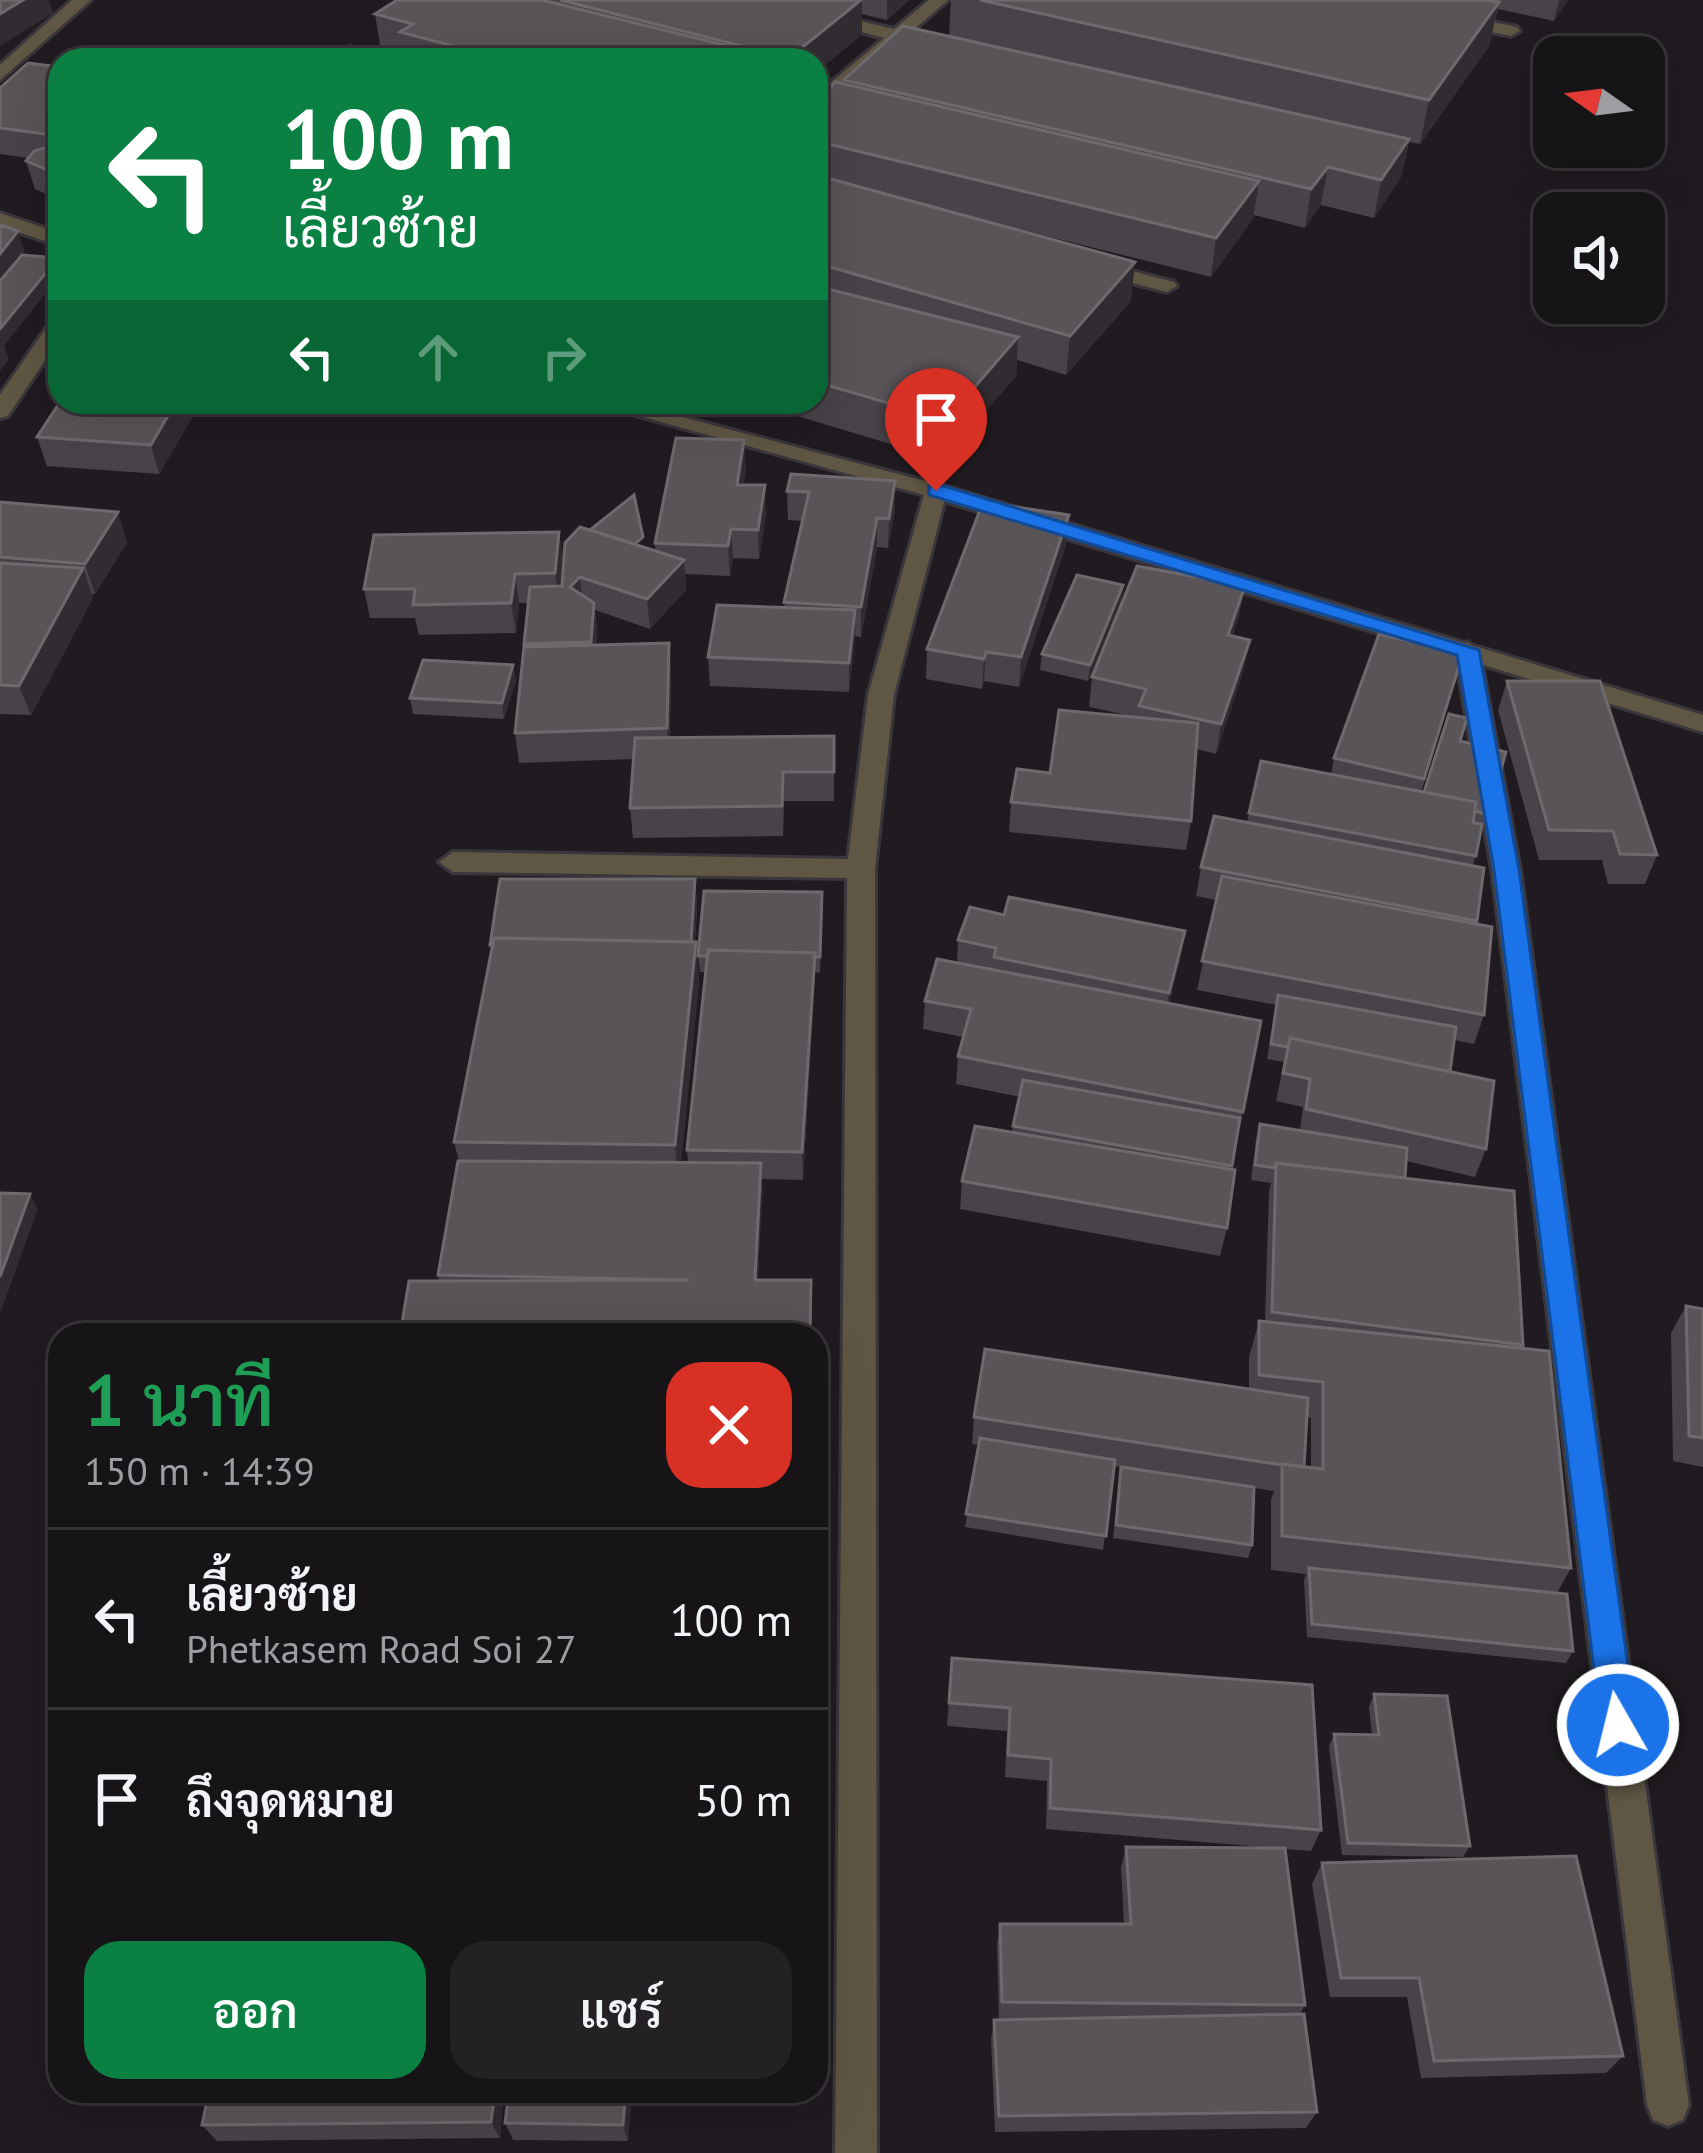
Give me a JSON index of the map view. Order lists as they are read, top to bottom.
{
  "north": "left",
  "page": {
    "turn": ["100 m", "เลี้ยวซ้าย"],
    "heading": ["1 นาที", "150 m · 14:39"],
    "list": [
      {
        "name": "เลี้ยวซ้าย",
        "note": "Phetkasem Road Soi 27",
        "value": "100 m"
      },
      {
        "name": "ถึงจุดหมาย",
        "value": "50 m"
      }
    ],
    "buttons": ["ออก", "แชร์"]
  }
}
